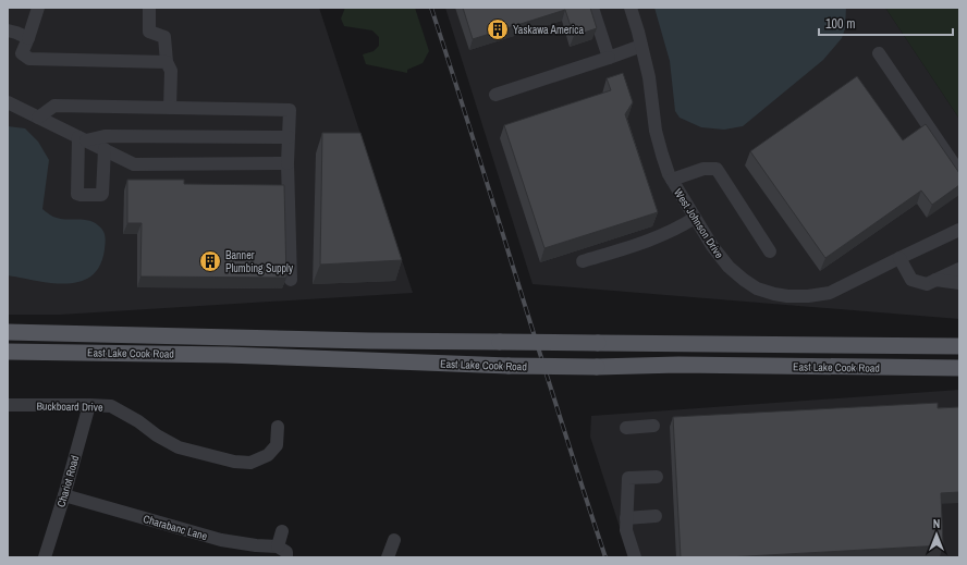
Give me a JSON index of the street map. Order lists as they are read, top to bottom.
{
  "streets": {
    "main road": ["East Lake Cook Road"],
    "street": [
      "West Johnson Drive",
      "Buckboard Drive",
      "Chariot Road",
      "Charabanc Lane"
    ]
  },
  "crossings": [
    ["Buckboard Drive", "Chariot Road"],
    ["Chariot Road", "Charabanc Lane"]
  ],
  "places": {
    "building": ["Yaskawa America", "Banner Plumbing Supply"]
  },
  "scale_bar": "100 m",
  "north": "top"
}
